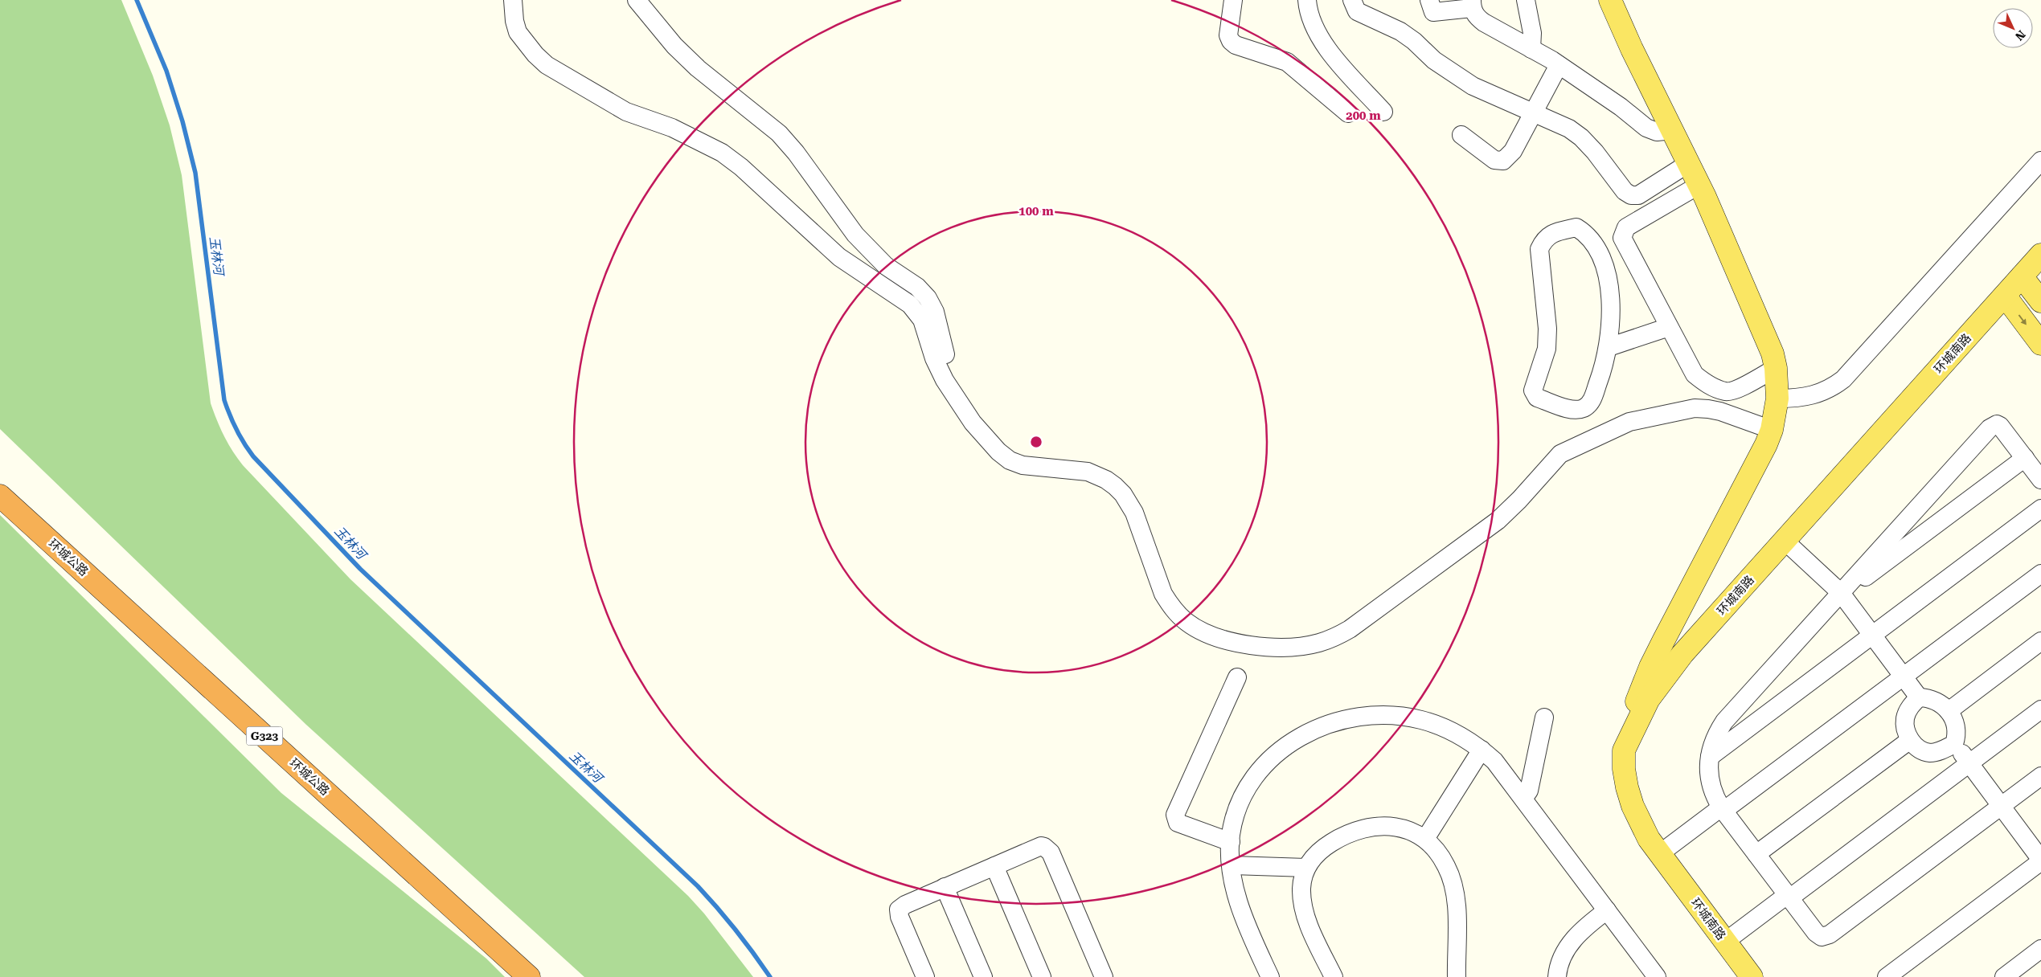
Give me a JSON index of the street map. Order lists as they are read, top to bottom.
{
  "streets": {
    "highway": ["环城公路", "G323"],
    "main road": ["环城南路"]
  },
  "water": ["玉林河"],
  "north": "bottom right",
  "rings": ["200 m", "100 m"]
}
